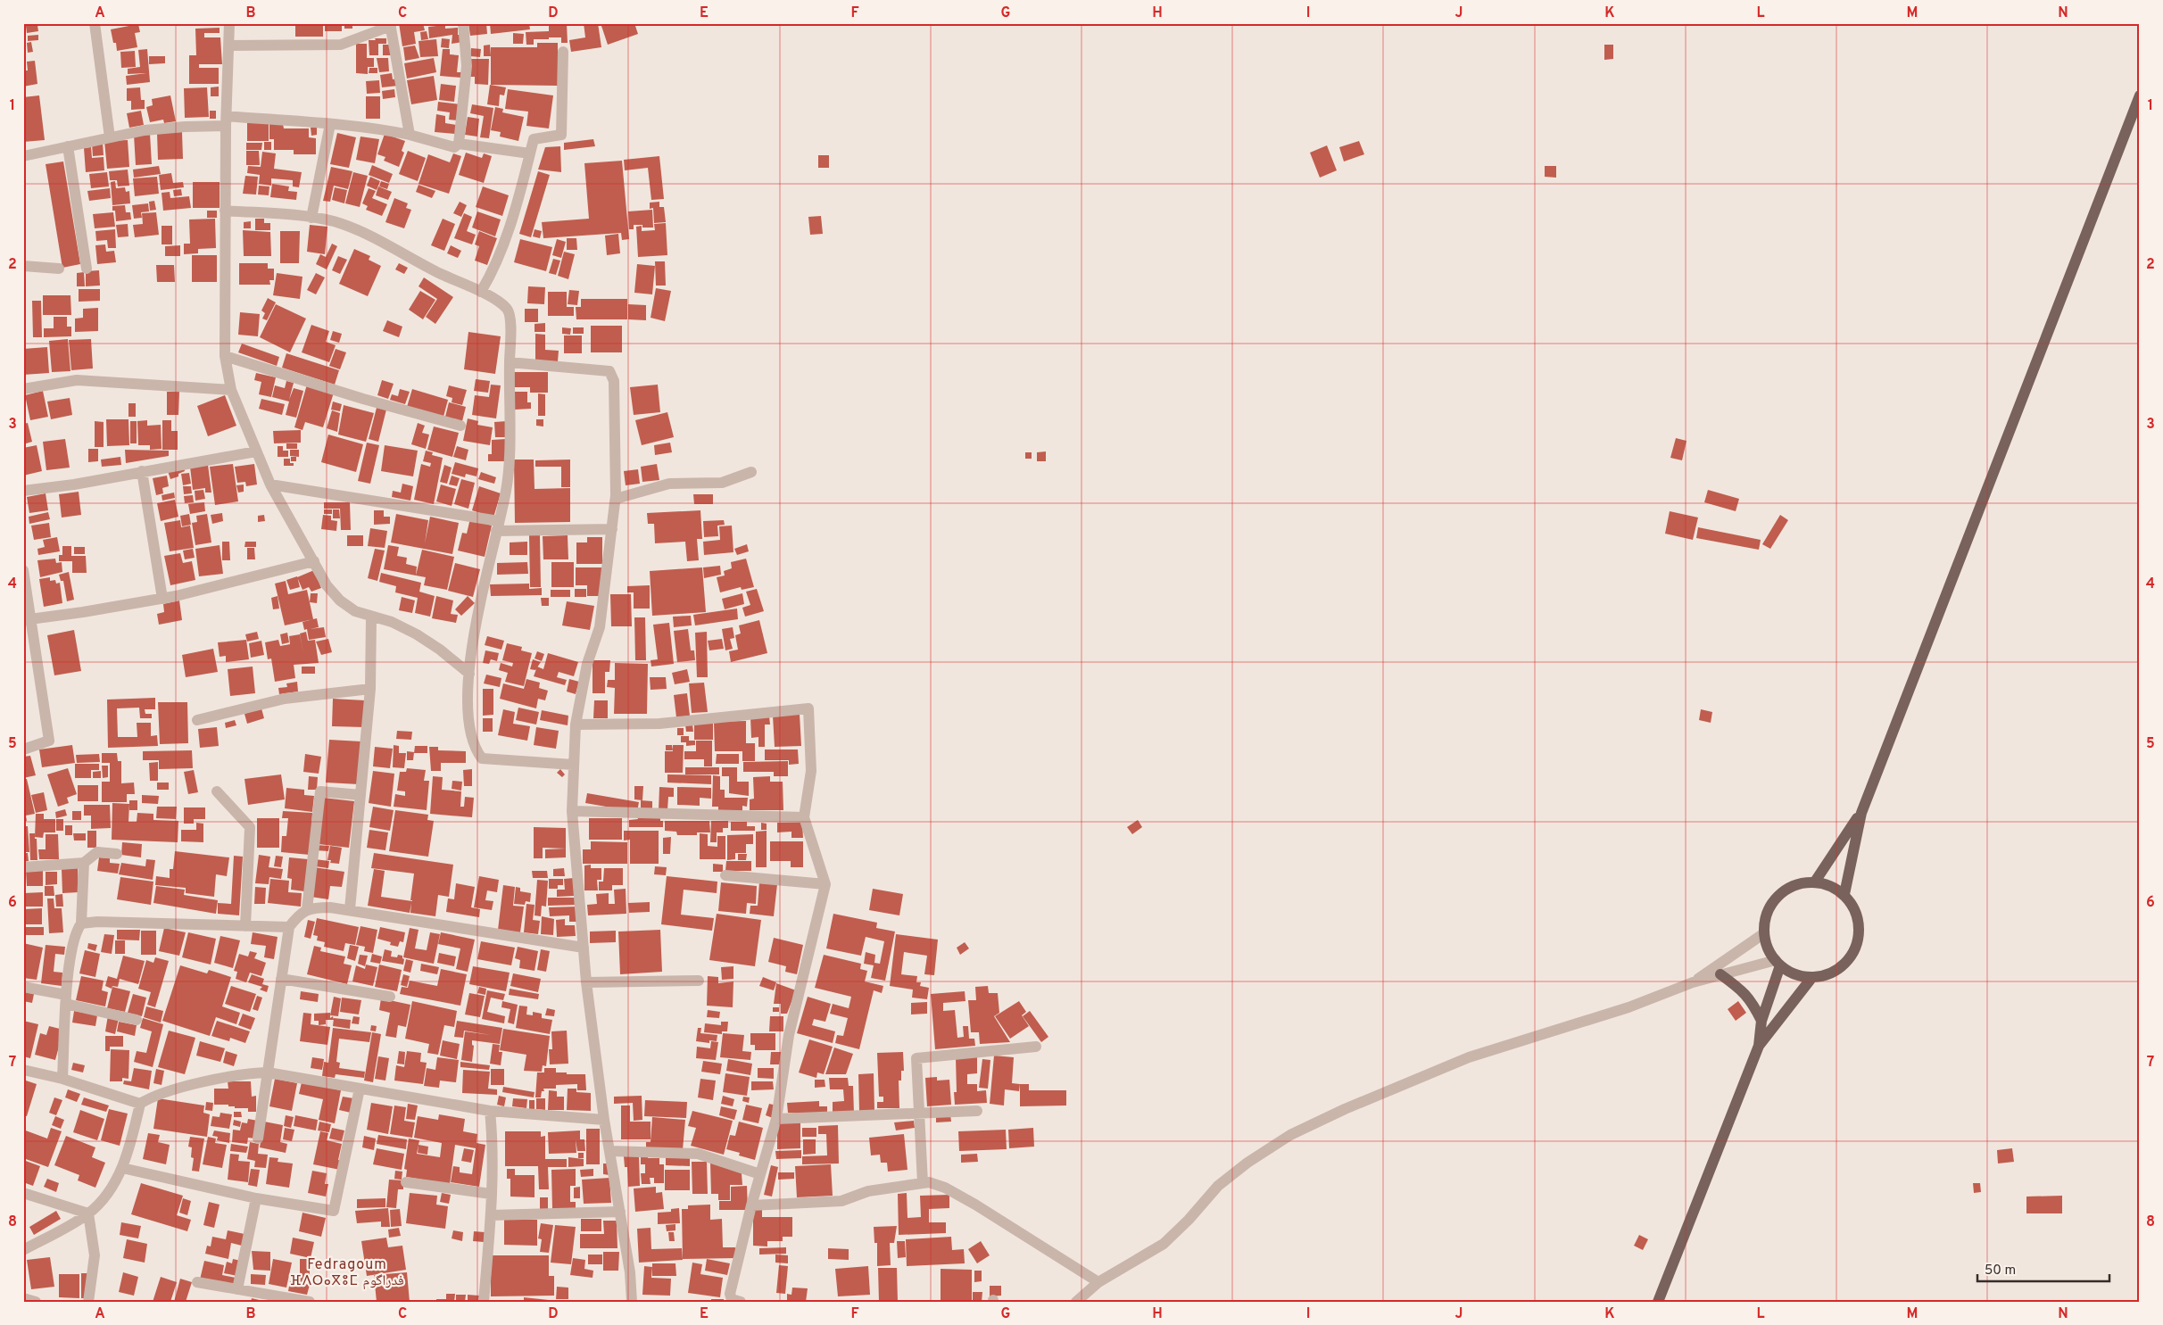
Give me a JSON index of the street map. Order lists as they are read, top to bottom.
{
  "districts": ["Fedragoum ⴼⴷⵔⴰⴳⵓⵎ فدراگوم"],
  "scale_bar": "50 m",
  "grid": {
    "columns": [
      "A",
      "B",
      "C",
      "D",
      "E",
      "F",
      "G",
      "H",
      "I",
      "J",
      "K",
      "L",
      "M",
      "N"
    ],
    "rows": [
      "1",
      "2",
      "3",
      "4",
      "5",
      "6",
      "7",
      "8"
    ]
  }
}
